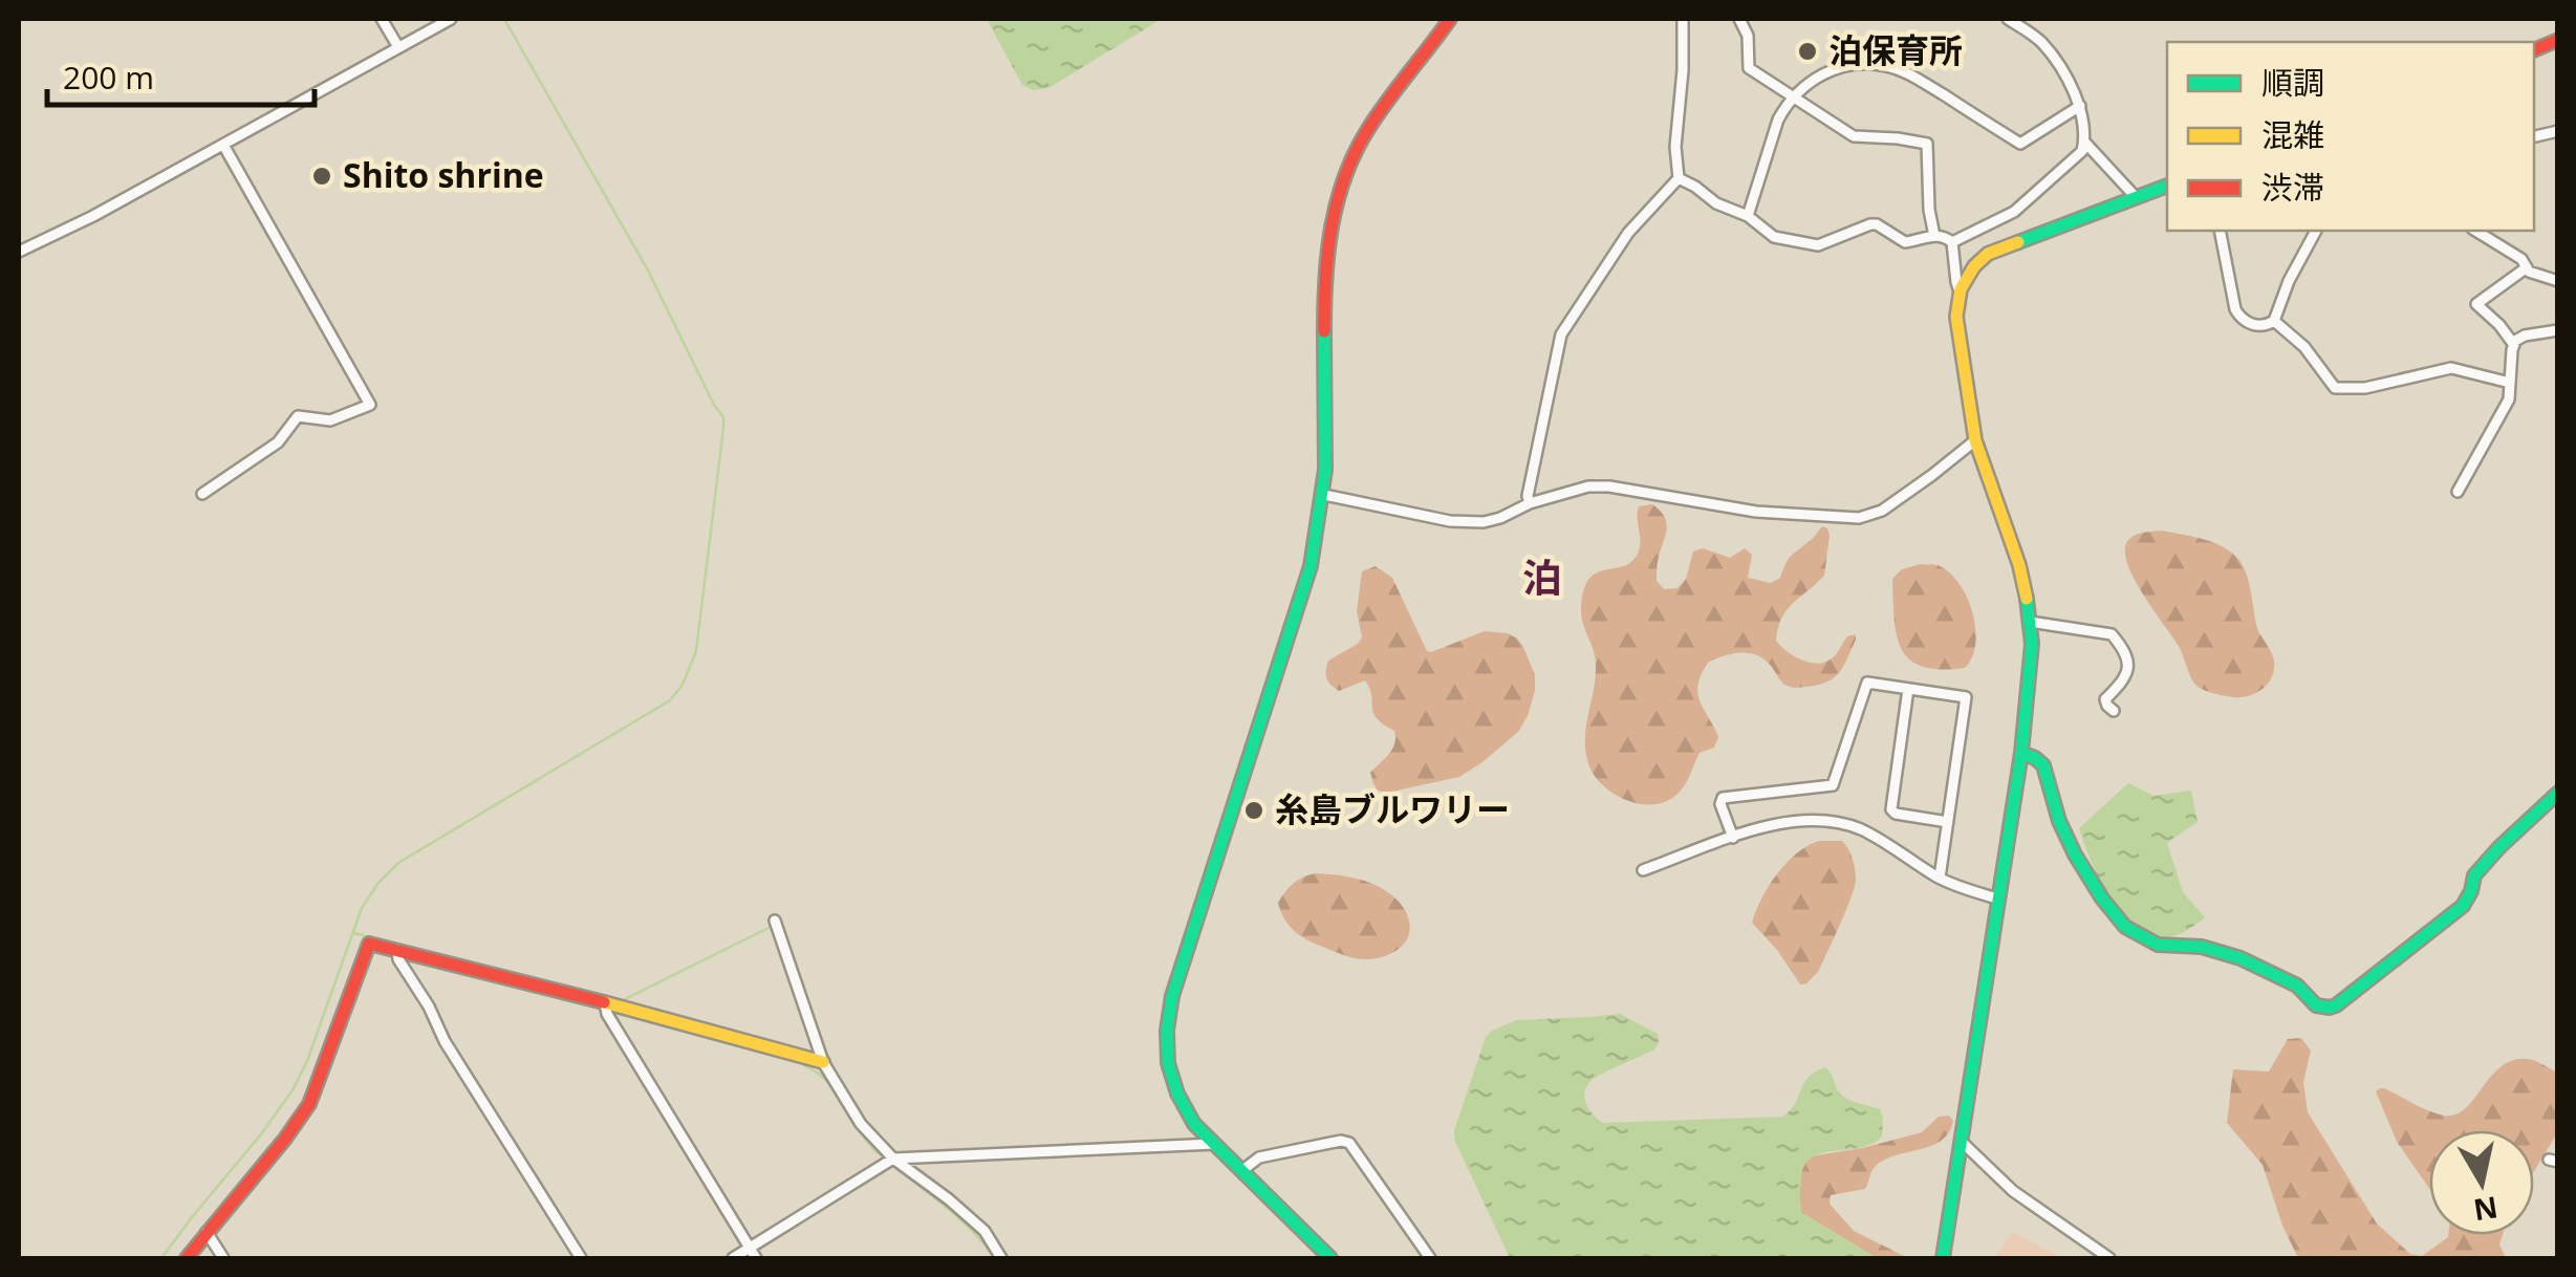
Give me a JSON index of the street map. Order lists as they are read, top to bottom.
{
  "districts": ["泊"],
  "places": ["泊保育所", "Shito shrine", "糸島ブルワリー"],
  "legend": ["順調", "混雑", "渋滞"],
  "scale_bar": "200 m",
  "north": "bottom"
}
